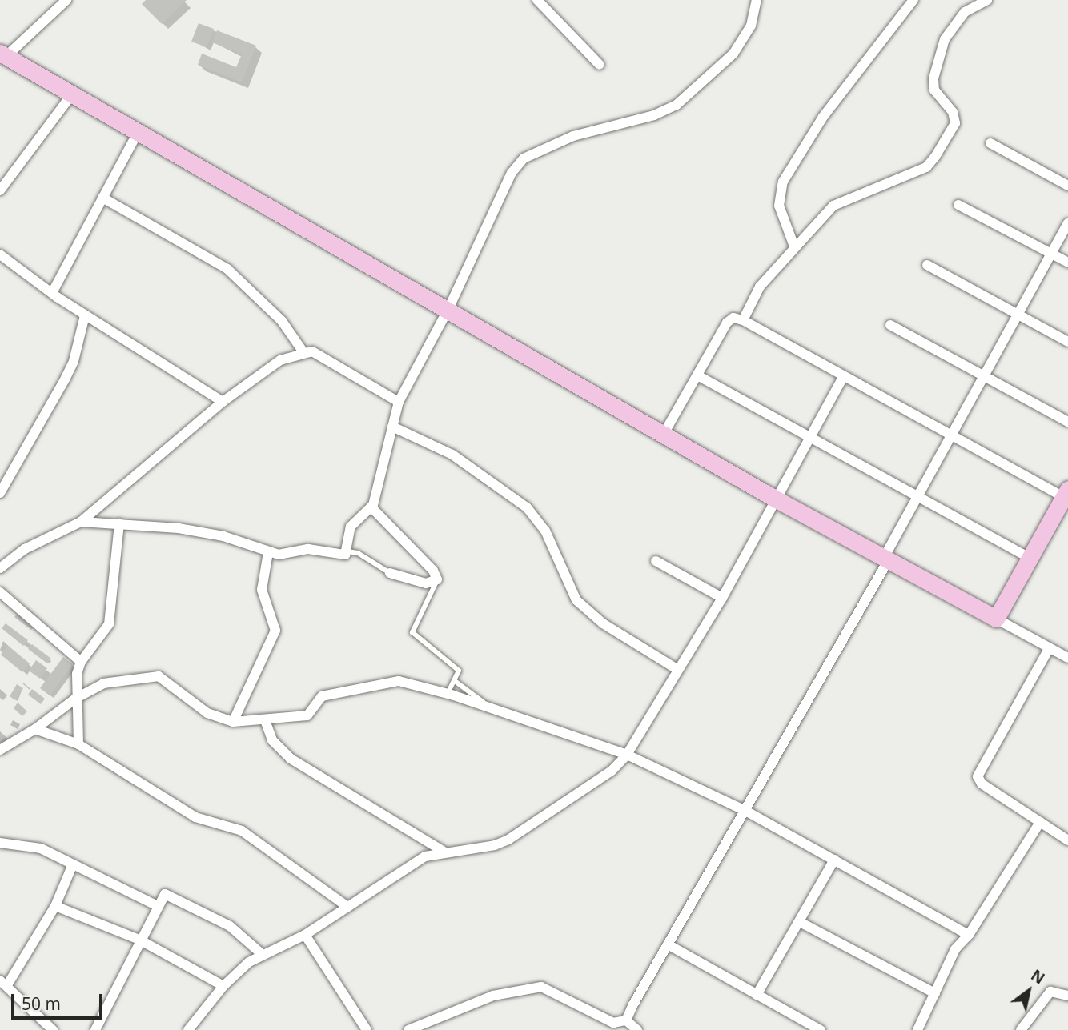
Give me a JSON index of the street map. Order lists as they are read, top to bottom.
{
  "scale_bar": "50 m",
  "north": "top right"
}
